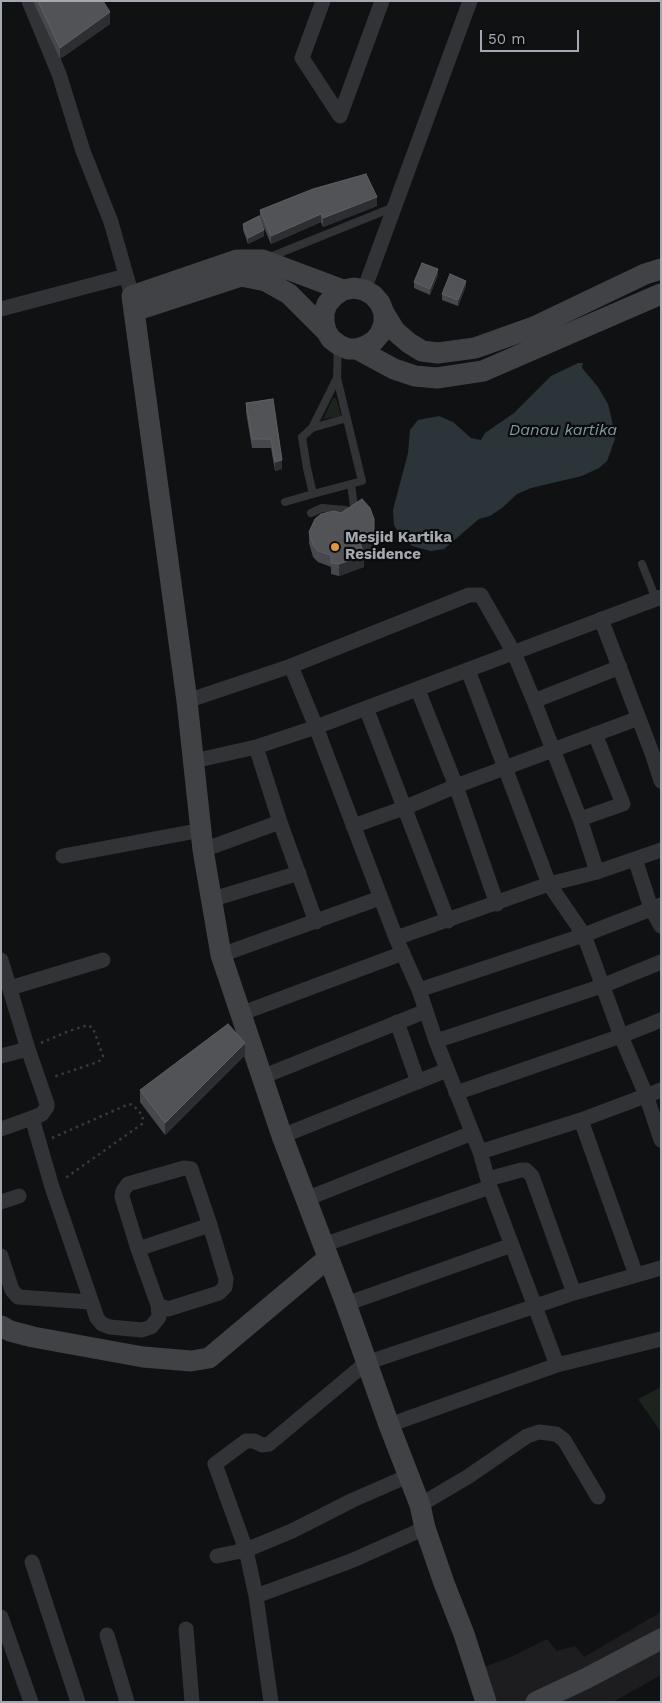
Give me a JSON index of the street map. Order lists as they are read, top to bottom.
{
  "water": ["Danau kartika"],
  "places": ["Mesjid Kartika Residence"],
  "scale_bar": "50 m"
}
